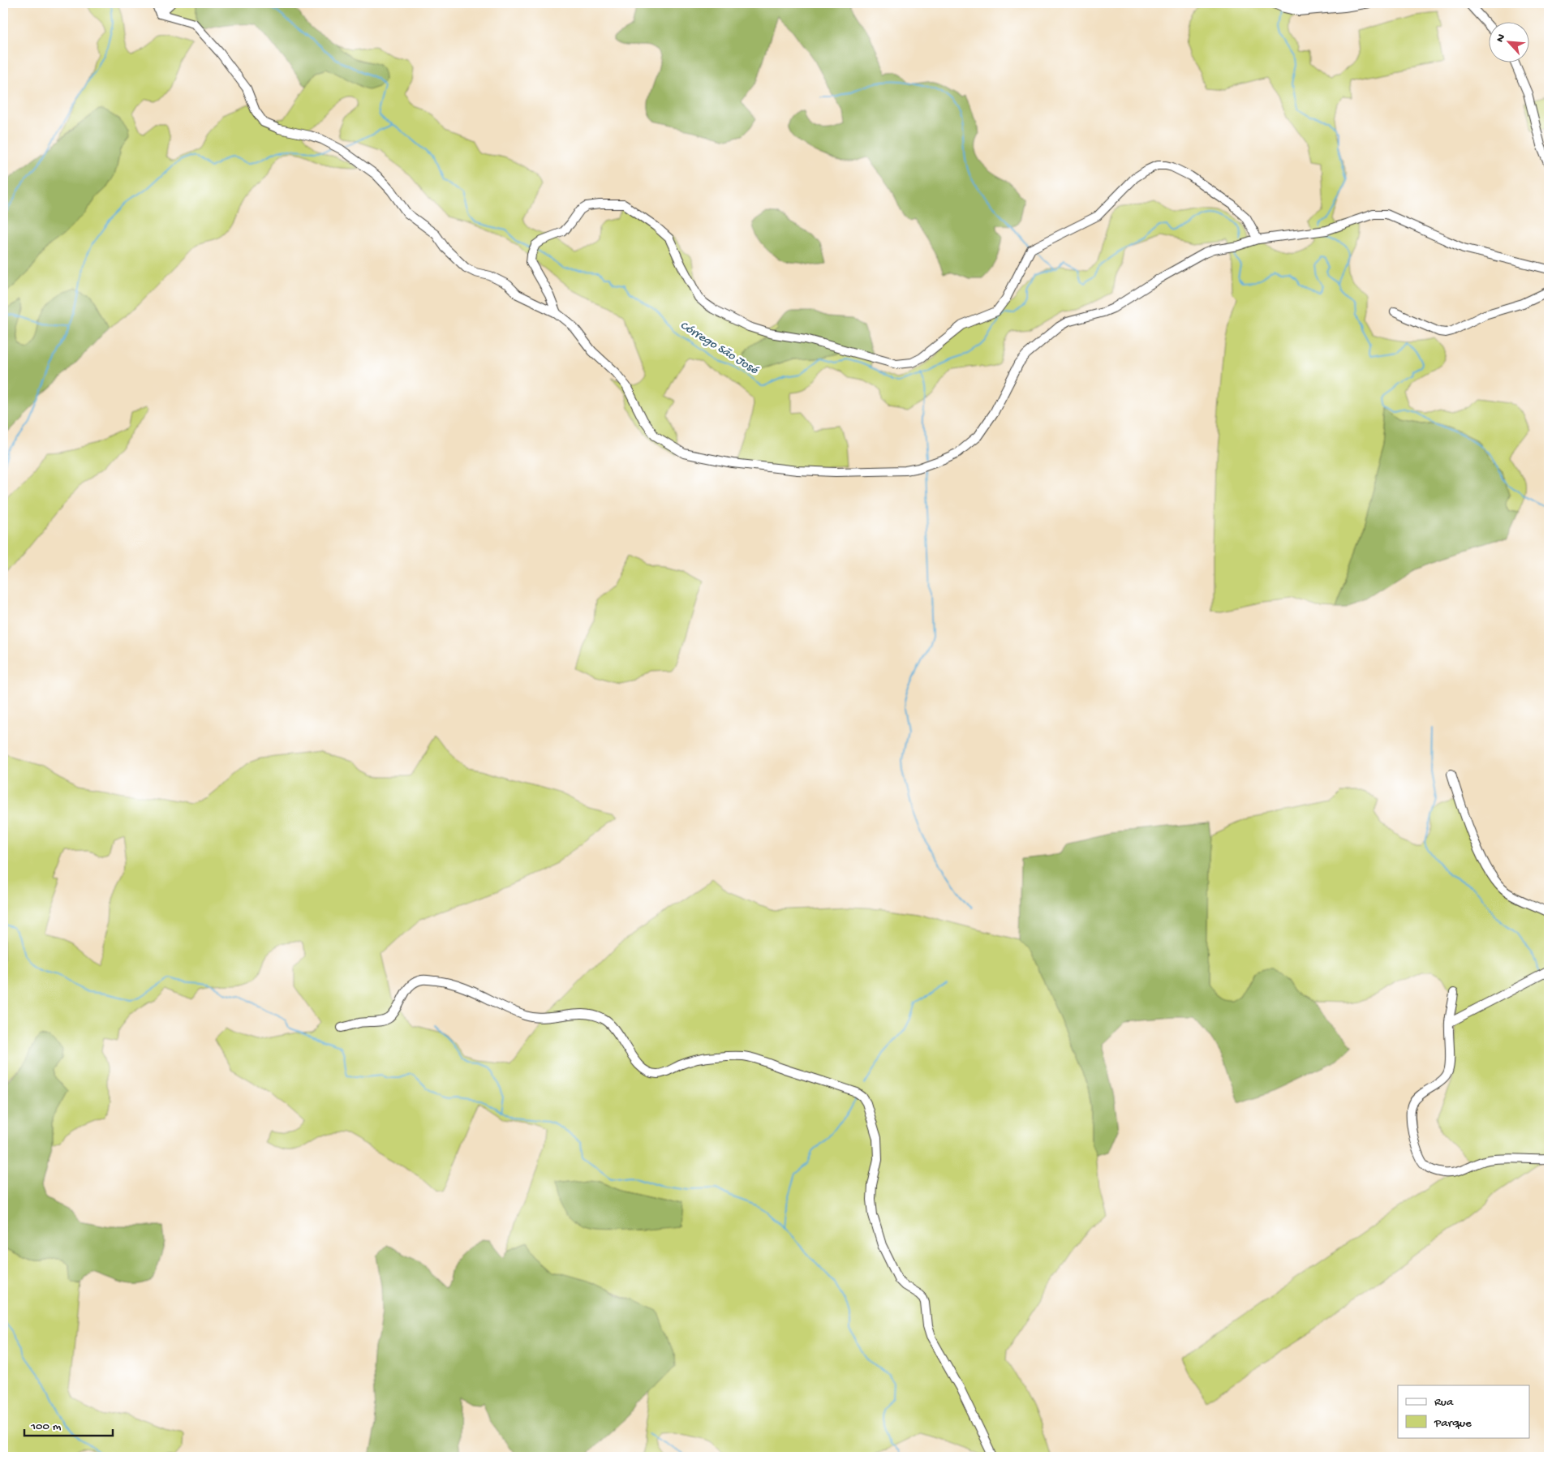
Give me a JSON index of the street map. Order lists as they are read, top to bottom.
{
  "water": ["Córrego São José"],
  "legend": ["Rua", "Parque"],
  "scale_bar": "100 m",
  "north": "top left"
}
